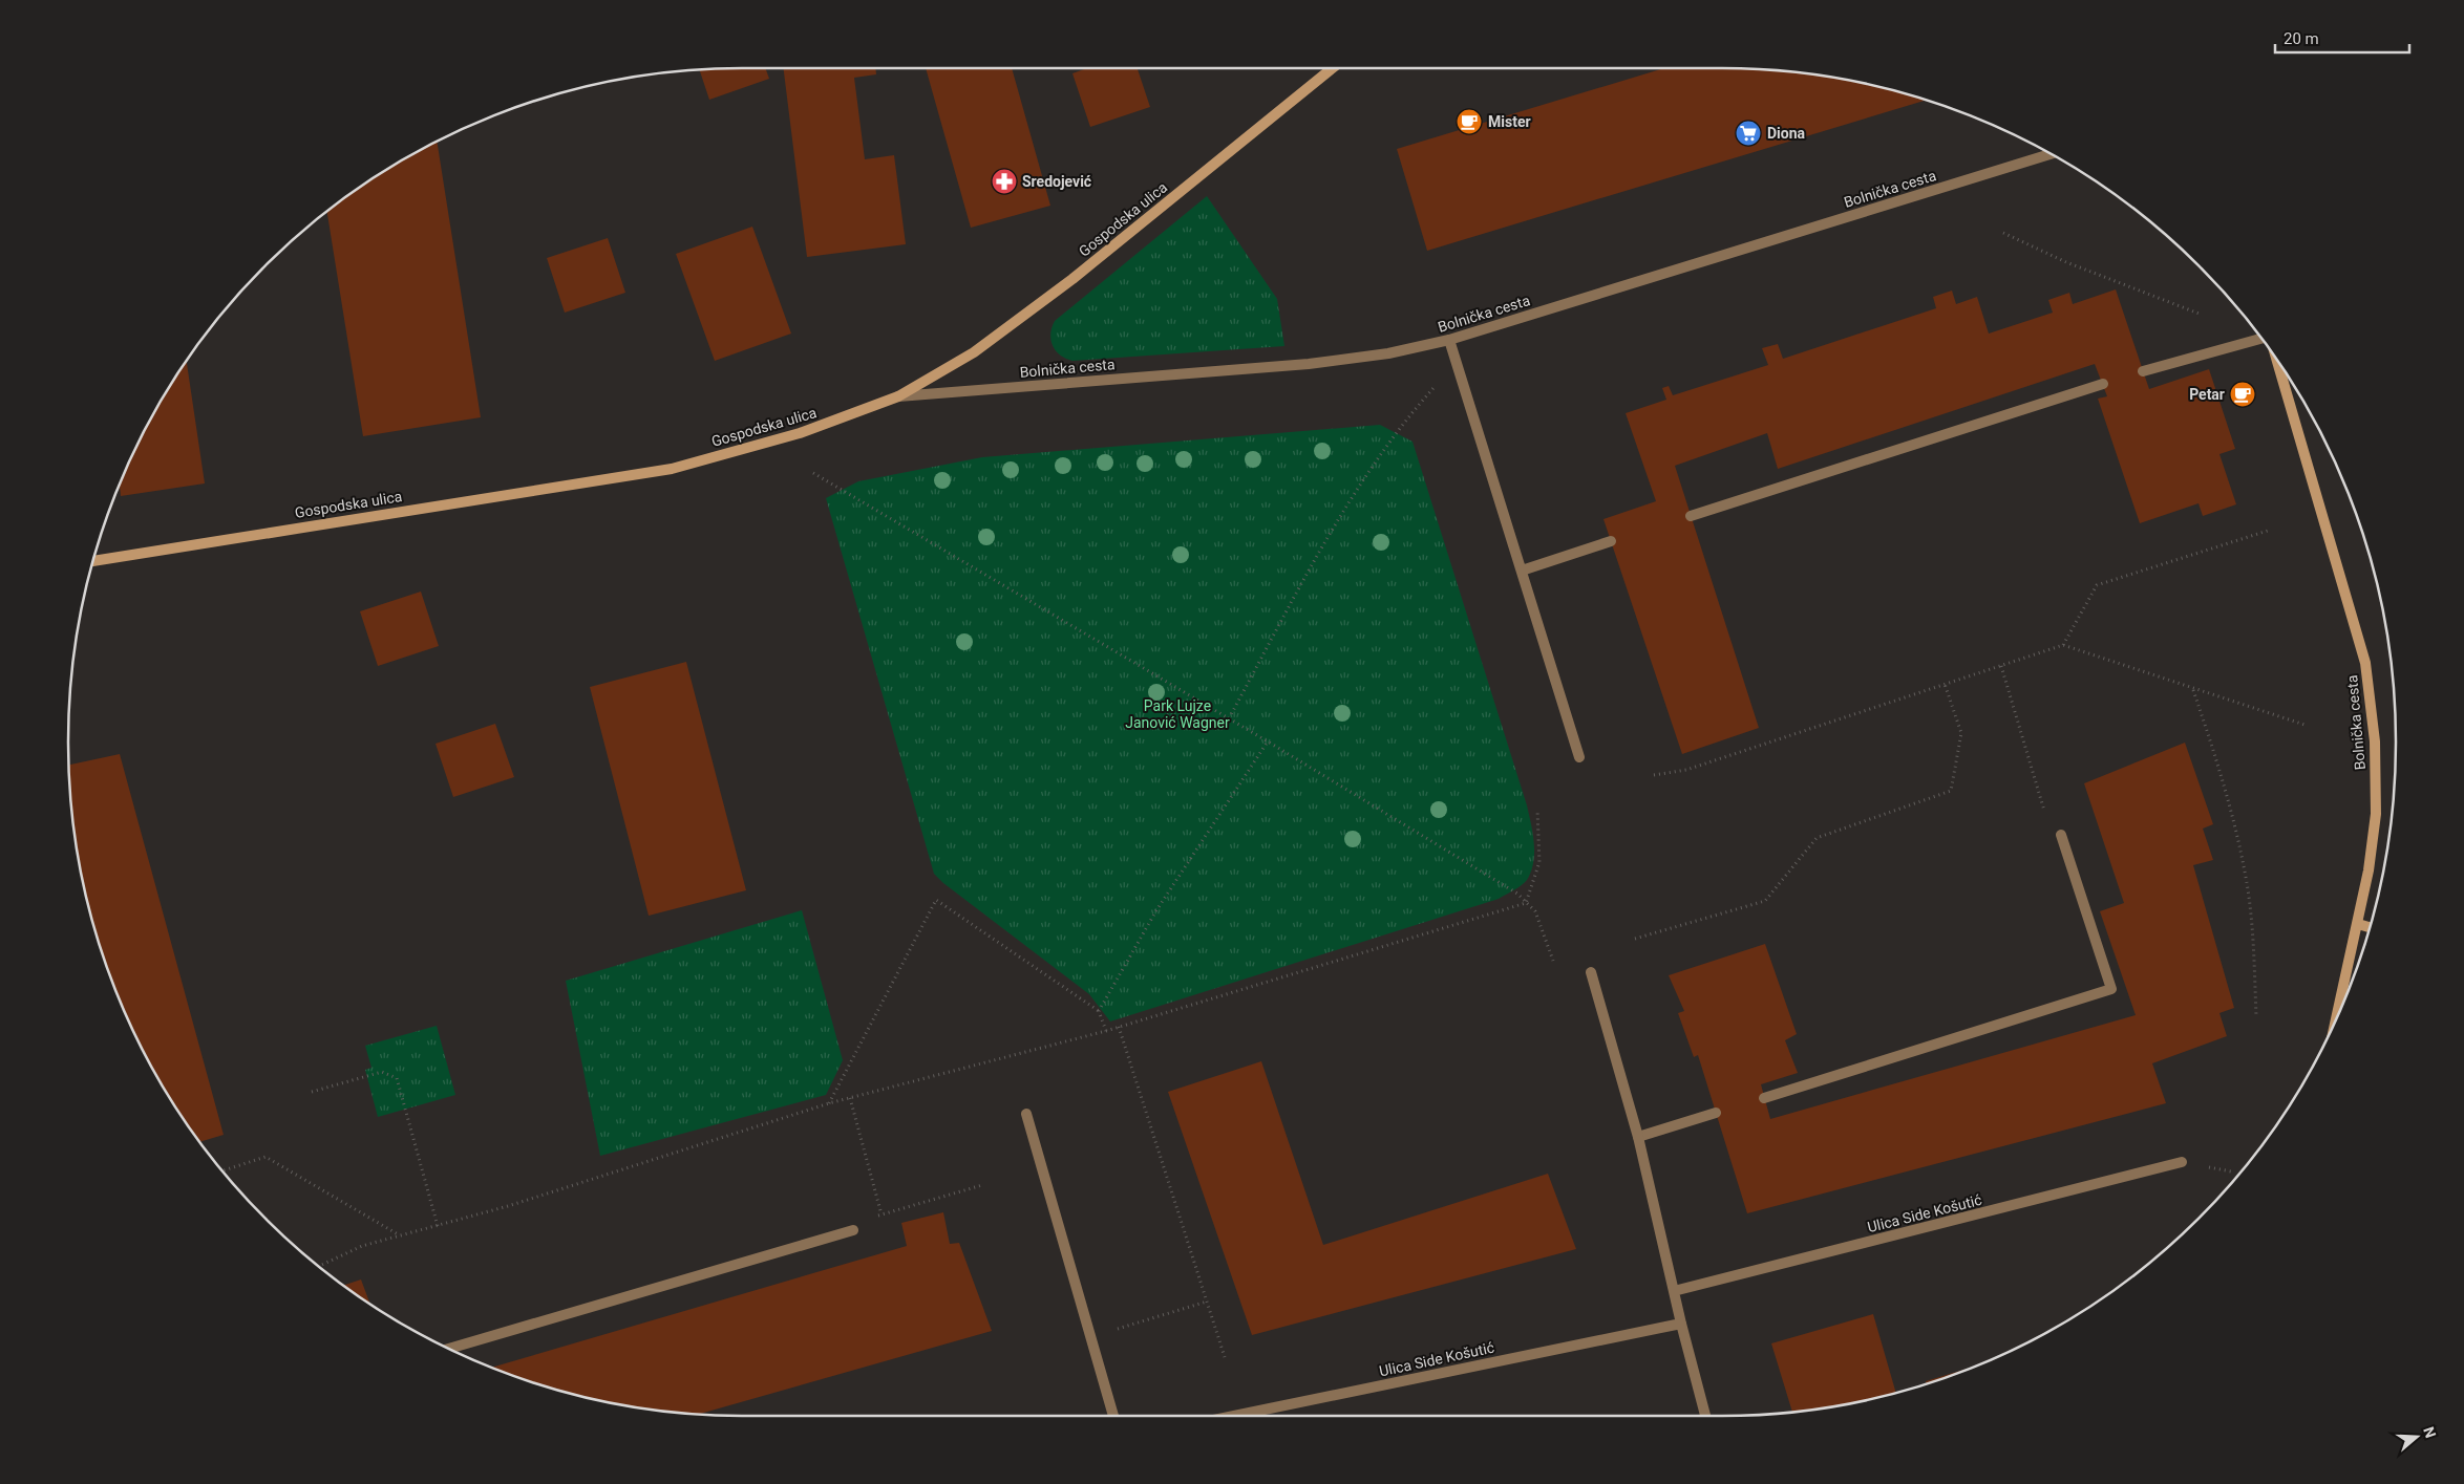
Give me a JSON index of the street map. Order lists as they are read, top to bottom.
{
  "streets": {
    "street": ["Bolnička cesta", "Gospodska ulica", "Ulica Side Košutić"]
  },
  "crossings": [
    ["Bolnička cesta", "Gospodska ulica"]
  ],
  "parks": ["Park Lujze Janović Wagner"],
  "places": {
    "cafe": ["Mister", "Petar"],
    "supermarket": ["Diona"],
    "pharmacy": ["Sredojević"]
  },
  "scale_bar": "20 m",
  "north": "right"
}
